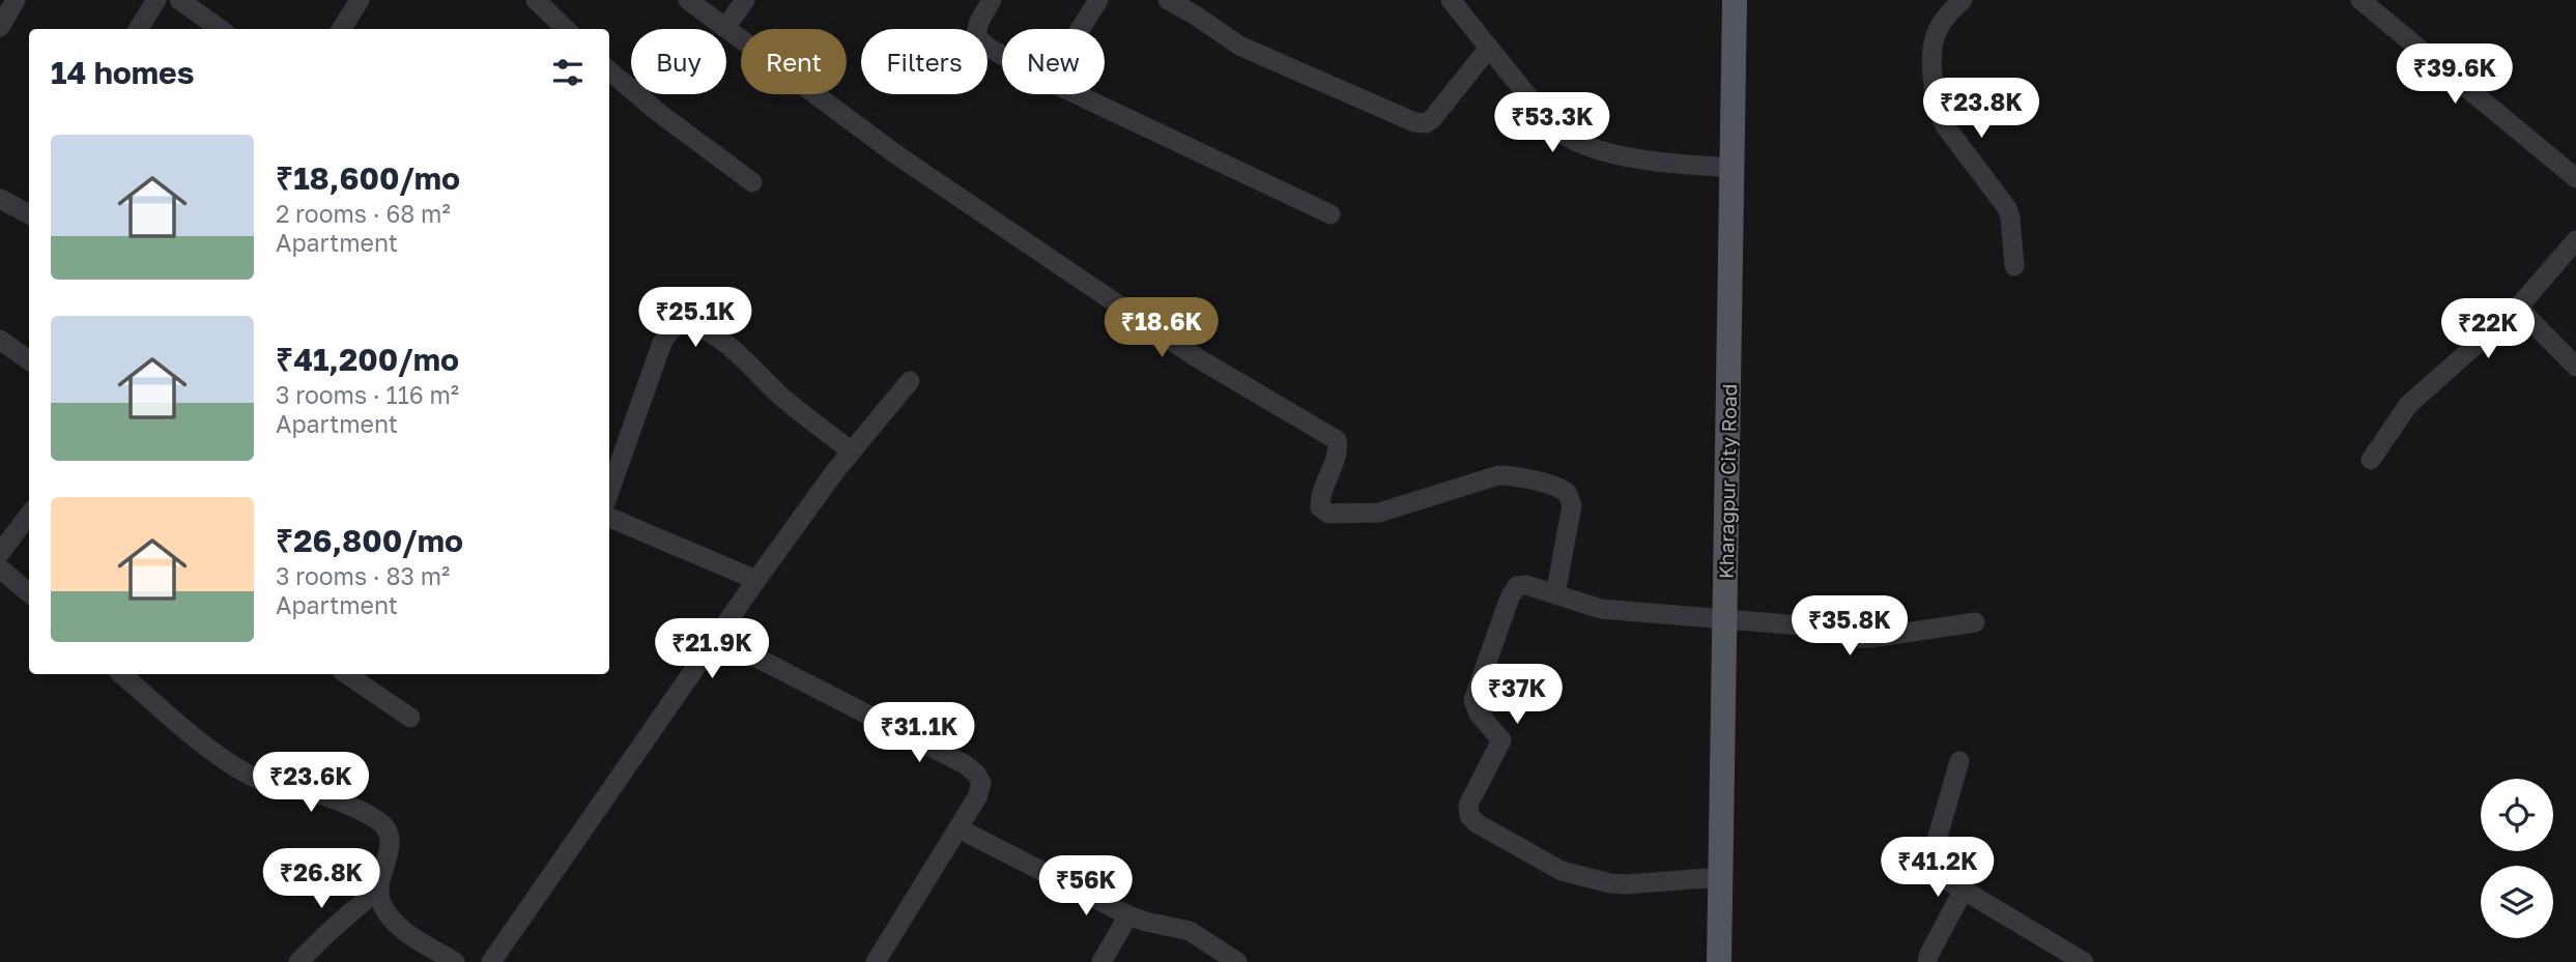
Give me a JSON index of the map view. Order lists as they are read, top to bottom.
{
  "streets": {
    "main road": ["Kharagpur City Road"]
  },
  "page": {
    "chip": [
      "Buy",
      "Rent",
      "Filters",
      "New"
    ],
    "heading": "14 homes",
    "price": [
      "₹39.6K",
      "₹23.8K",
      "₹53.3K",
      "₹25.1K",
      "₹18.6K",
      "₹22K",
      "₹35.8K",
      "₹21.9K",
      "₹37K",
      "₹31.1K",
      "₹23.6K",
      "₹41.2K",
      "₹26.8K",
      "₹56K"
    ],
    "list": [
      {
        "name": "₹18,600/mo",
        "note": "2 rooms · 68 m² · Apartment"
      },
      {
        "name": "₹41,200/mo",
        "note": "3 rooms · 116 m² · Apartment"
      },
      {
        "name": "₹26,800/mo",
        "note": "3 rooms · 83 m² · Apartment"
      }
    ]
  }
}
